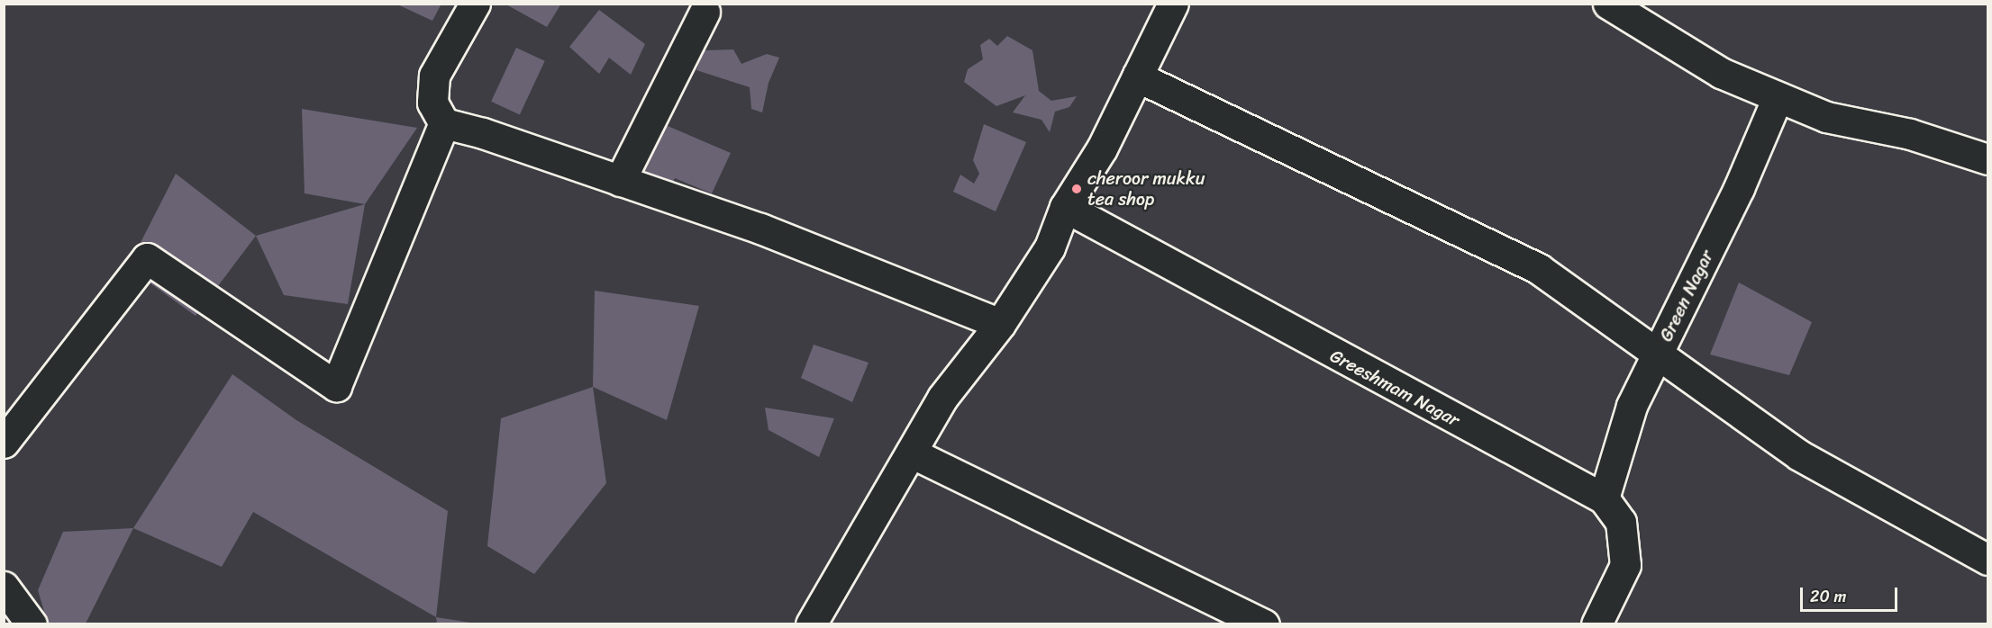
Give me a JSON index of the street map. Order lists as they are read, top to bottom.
{
  "streets": {
    "street": ["Green Nagar", "Greeshmam Nagar"]
  },
  "crossings": [
    ["Green Nagar", "Greeshmam Nagar"]
  ],
  "places": ["cheroor mukku tea shop"],
  "scale_bar": "20 m"
}
